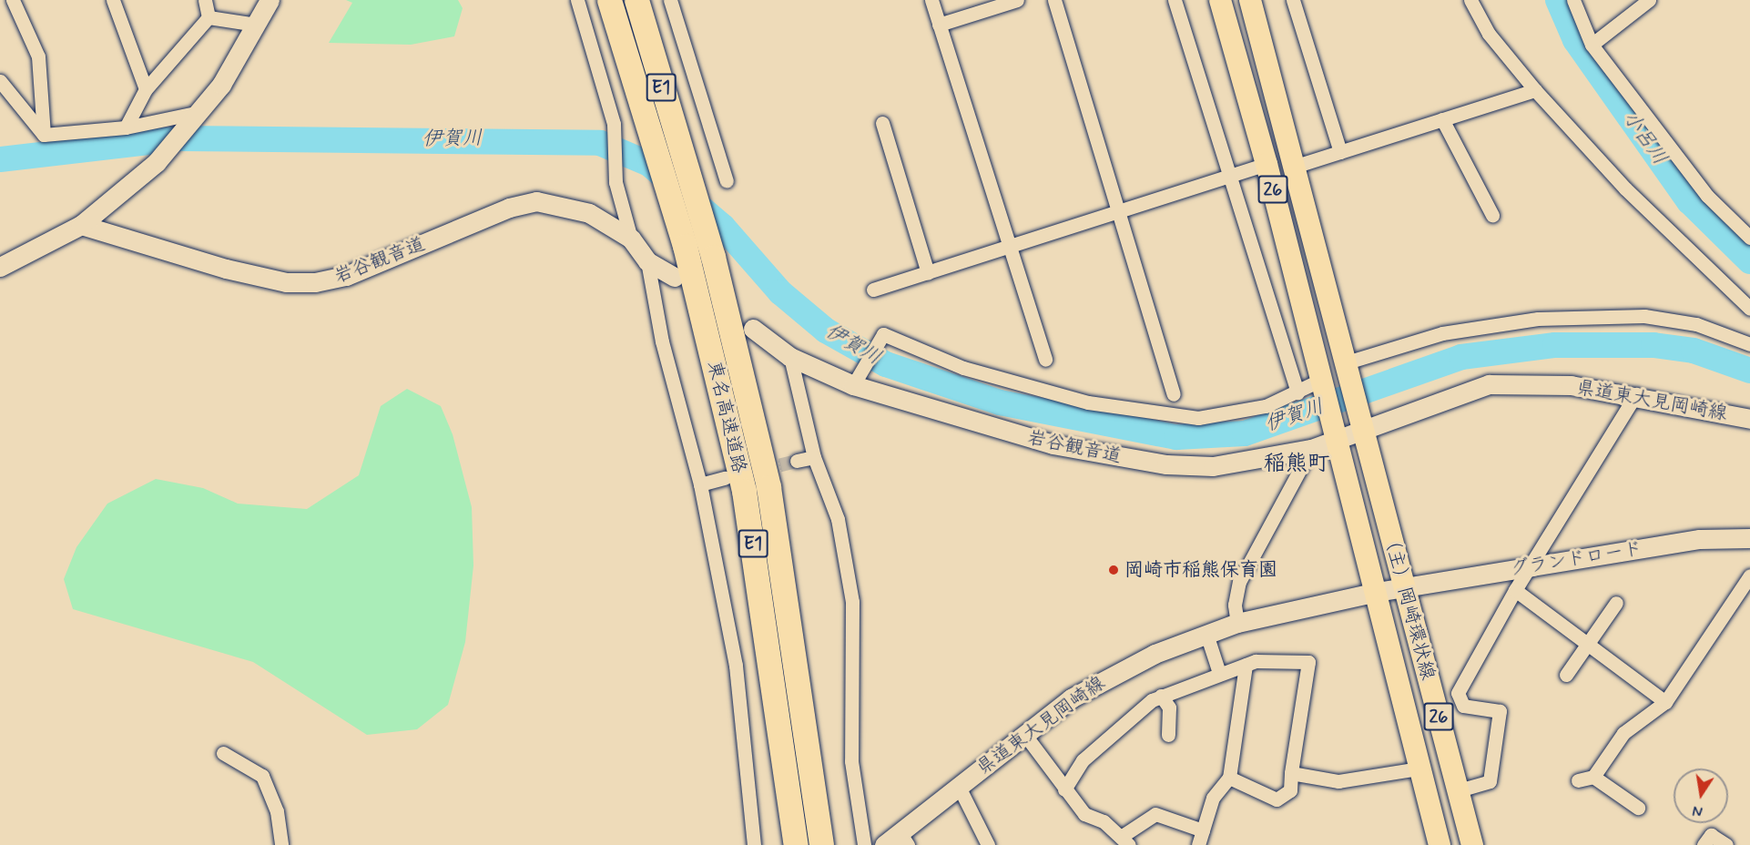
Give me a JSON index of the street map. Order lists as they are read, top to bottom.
{
  "streets": {
    "highway": ["E1", "東名高速道路"],
    "main road": ["26", "（主）岡崎環状線"],
    "street": ["岩谷観音道", "県道東大見岡崎線", "グランドロード"]
  },
  "crossings": [
    ["26", "岩谷観音道"],
    ["26", "県道東大見岡崎線"],
    ["26", "（主）岡崎環状線"],
    ["岩谷観音道", "県道東大見岡崎線"],
    ["岩谷観音道", "（主）岡崎環状線"],
    ["県道東大見岡崎線", "グランドロード"],
    ["県道東大見岡崎線", "（主）岡崎環状線"],
    ["グランドロード", "（主）岡崎環状線"]
  ],
  "districts": ["稲熊町"],
  "water": ["小呂川", "伊賀川"],
  "places": ["岡崎市稲熊保育園"],
  "north": "bottom"
}
